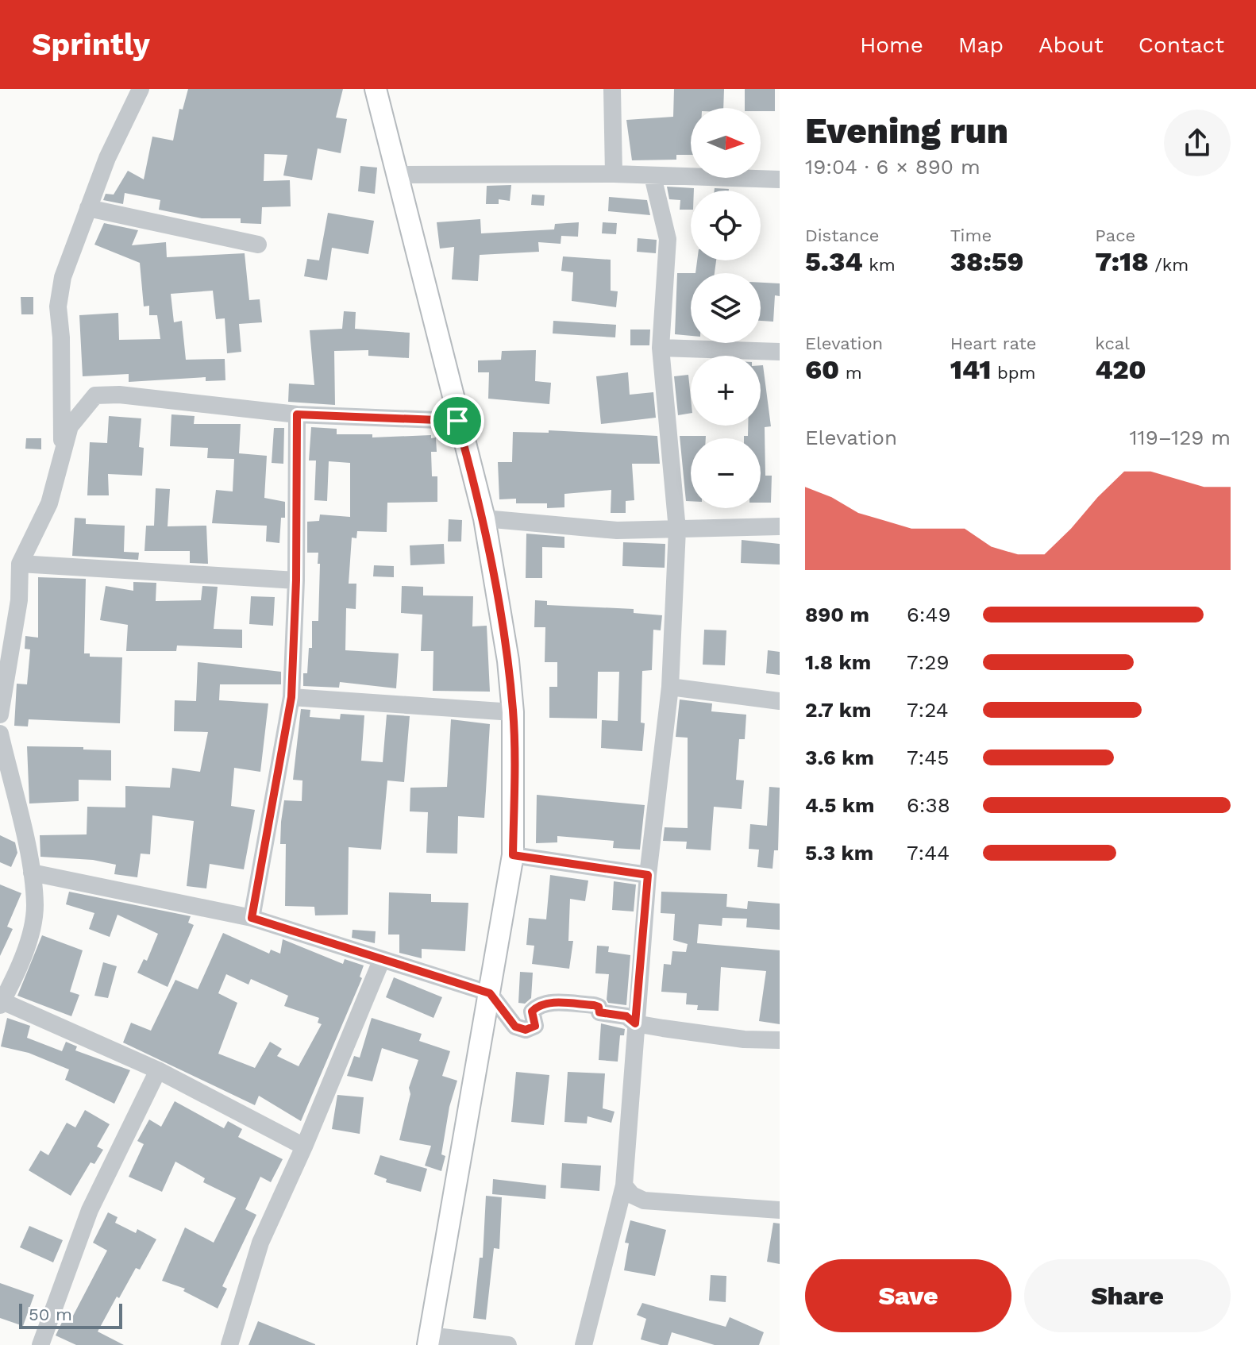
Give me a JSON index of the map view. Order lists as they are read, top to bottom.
{
  "scale_bar": "50 m",
  "north": "right",
  "page": {
    "header": "Sprintly",
    "nav": [
      "Home",
      "Map",
      "About",
      "Contact"
    ],
    "heading": ["Evening run", "19:04 · 6 × 890 m"],
    "map_buttons": ["+", "−"],
    "stats": [
      ["Distance", "5.34 km"],
      ["Time", "38:59"],
      ["Pace", "7:18 /km"],
      ["Elevation", "60 m"],
      ["Heart rate", "141 bpm"],
      ["kcal", "420"]
    ],
    "chart": ["Elevation", "119–129 m"],
    "list": [
      {
        "name": "890 m",
        "note": "6:49"
      },
      {
        "name": "1.8 km",
        "note": "7:29"
      },
      {
        "name": "2.7 km",
        "note": "7:24"
      },
      {
        "name": "3.6 km",
        "note": "7:45"
      },
      {
        "name": "4.5 km",
        "note": "6:38"
      },
      {
        "name": "5.3 km",
        "note": "7:44"
      }
    ],
    "buttons": ["Save", "Share"],
    "scale": "50 m"
  }
}
